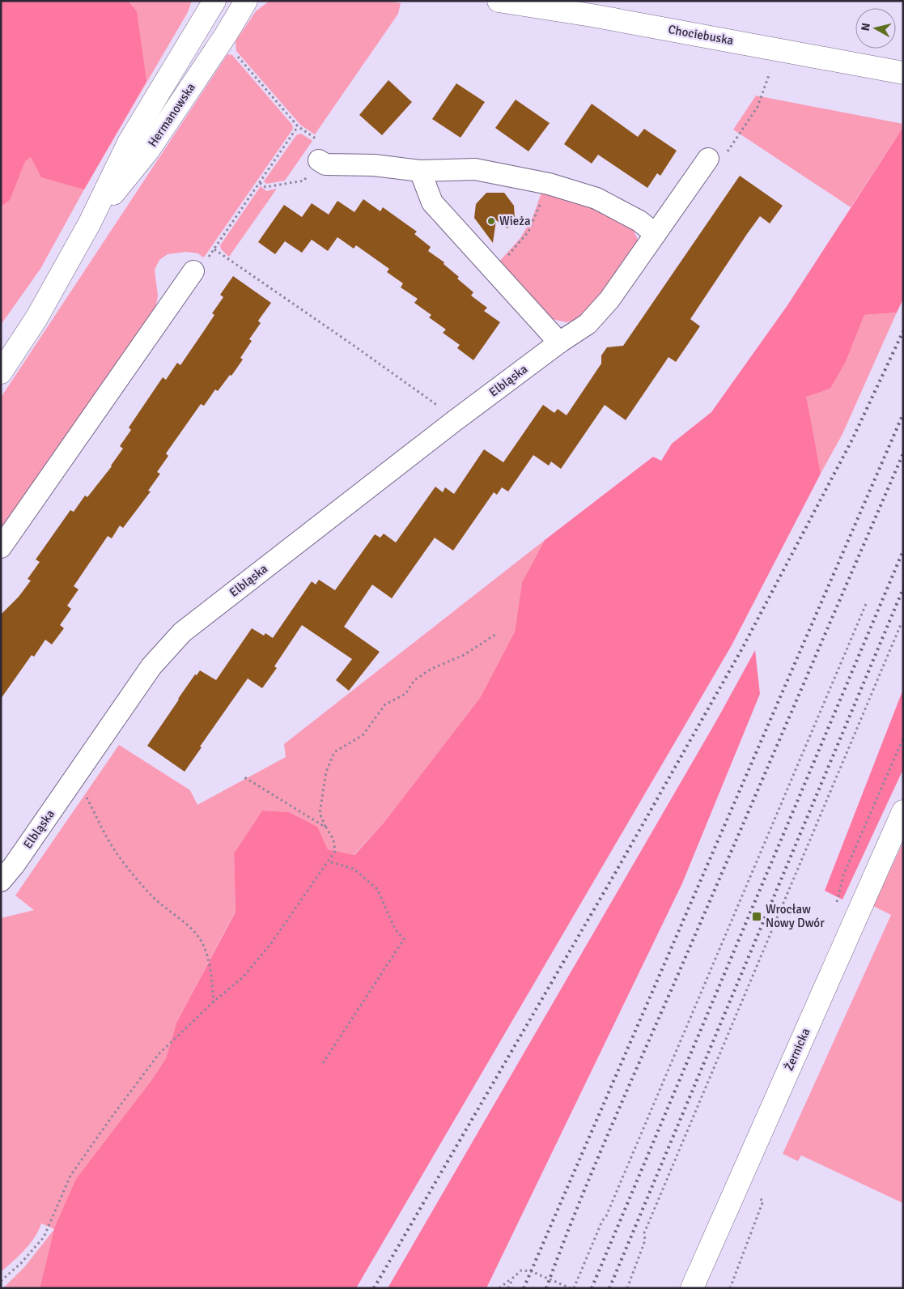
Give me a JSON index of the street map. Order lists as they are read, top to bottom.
{
  "streets": {
    "street": [
      "Chociebuska",
      "Hermanowska",
      "Elbląska",
      "Żernicka"
    ]
  },
  "places": {
    "other": ["Wieża"],
    "transit": ["Wrocław Nowy Dwór"]
  },
  "north": "left"
}
